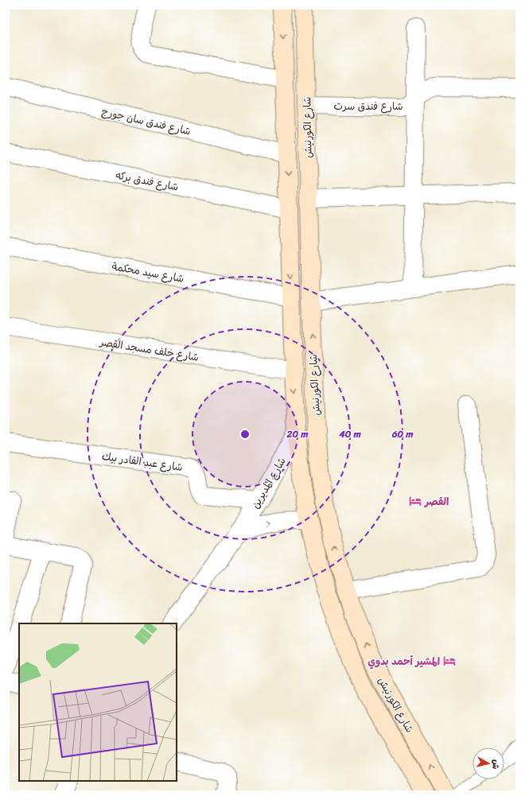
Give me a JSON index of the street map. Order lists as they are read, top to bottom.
{
  "streets": {
    "street": [
      "شارع فندق سرت",
      "شارع فندق سان جورج",
      "شارع الكورنيش",
      "شارع فندق بركه",
      "شارع سيد محكمة",
      "شارع خلف مسجد القصر",
      "شارع عبد القادر بيك",
      "شارع المديرين"
    ]
  },
  "crossings": [
    ["شارع فندق سرت", "شارع الكورنيش"],
    ["شارع فندق سان جورج", "شارع الكورنيش"],
    ["شارع الكورنيش", "شارع فندق بركه"],
    ["شارع الكورنيش", "شارع سيد محكمة"],
    ["شارع الكورنيش", "شارع خلف مسجد القصر"],
    ["شارع الكورنيش", "شارع المديرين"],
    ["شارع عبد القادر بيك", "شارع المديرين"]
  ],
  "places": {
    "hotel": ["القصر", "المشير أحمد بدوي"]
  },
  "north": "right",
  "rings": ["20 m", "40 m", "60 m"]
}
